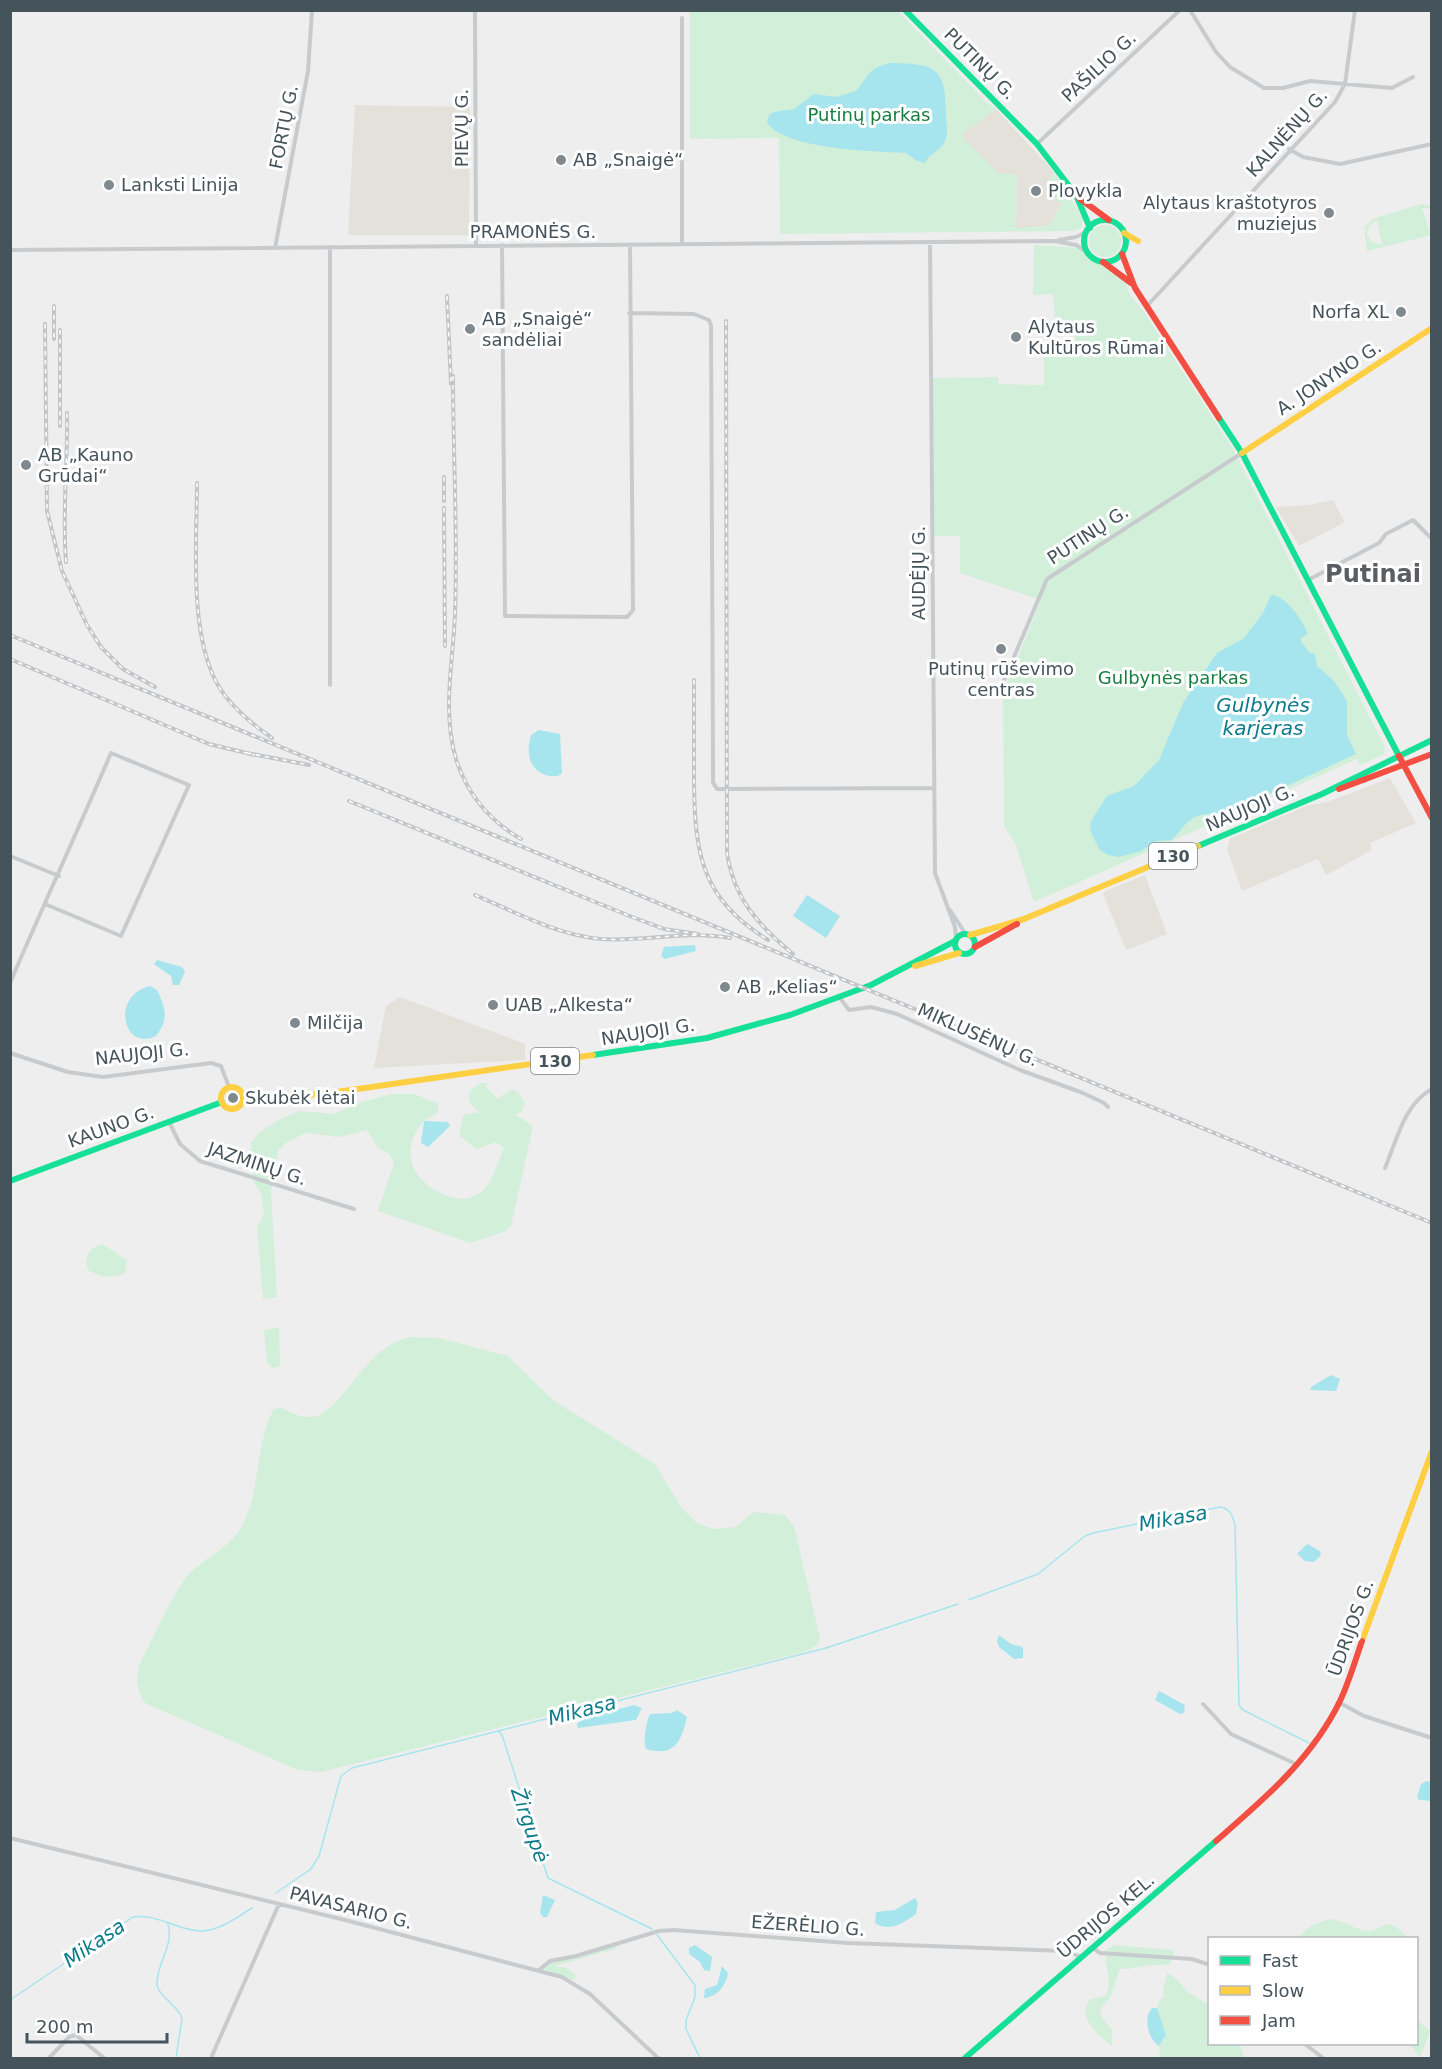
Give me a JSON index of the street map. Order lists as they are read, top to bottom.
{
  "streets": {
    "main road": [
      "PUTINŲ G.",
      "A. JONYNO G.",
      "NAUJOJI G.",
      "130",
      "KAUNO G.",
      "ŪDRIJOS G.",
      "ŪDRIJOS KEL."
    ],
    "street": [
      "PAŠILIO G.",
      "FORTŲ G.",
      "PIEVŲ G.",
      "KALNĖNŲ G.",
      "PRAMONĖS G.",
      "AUDĖJŲ G.",
      "MIKLUSĖNŲ G.",
      "JAZMINŲ G.",
      "PAVASARIO G.",
      "EŽERĖLIO G."
    ]
  },
  "crossings": [
    ["PUTINŲ G.", "PAŠILIO G."],
    ["PUTINŲ G.", "A. JONYNO G."],
    ["FORTŲ G.", "PRAMONĖS G."],
    ["PIEVŲ G.", "PRAMONĖS G."],
    ["PRAMONĖS G.", "AUDĖJŲ G."],
    ["AUDĖJŲ G.", "NAUJOJI G."],
    ["AUDĖJŲ G.", "130"],
    ["NAUJOJI G.", "130"],
    ["NAUJOJI G.", "MIKLUSĖNŲ G."],
    ["NAUJOJI G.", "KAUNO G."],
    ["130", "KAUNO G."],
    ["KAUNO G.", "JAZMINŲ G."],
    ["ŪDRIJOS G.", "ŪDRIJOS KEL."],
    ["PAVASARIO G.", "EŽERĖLIO G."],
    ["ŪDRIJOS KEL.", "EŽERĖLIO G."]
  ],
  "districts": ["Putinai"],
  "water": ["Gulbynės karjeras", "Mikasa", "Žirgupė"],
  "parks": ["Putinų parkas", "Gulbynės parkas"],
  "places": [
    "AB „Snaigė“",
    "Lanksti Linija",
    "Plovykla",
    "Alytaus kraštotyros muziejus",
    "Norfa XL",
    "AB „Snaigė“ sandėliai",
    "Alytaus Kultūros Rūmai",
    "AB „Kauno Grūdai“",
    "Putinų rūševimo centras",
    "AB „Kelias“",
    "UAB „Alkesta“",
    "Milčija",
    "Skubėk lėtai"
  ],
  "legend": ["Fast", "Slow", "Jam"],
  "scale_bar": "200 m"
}
